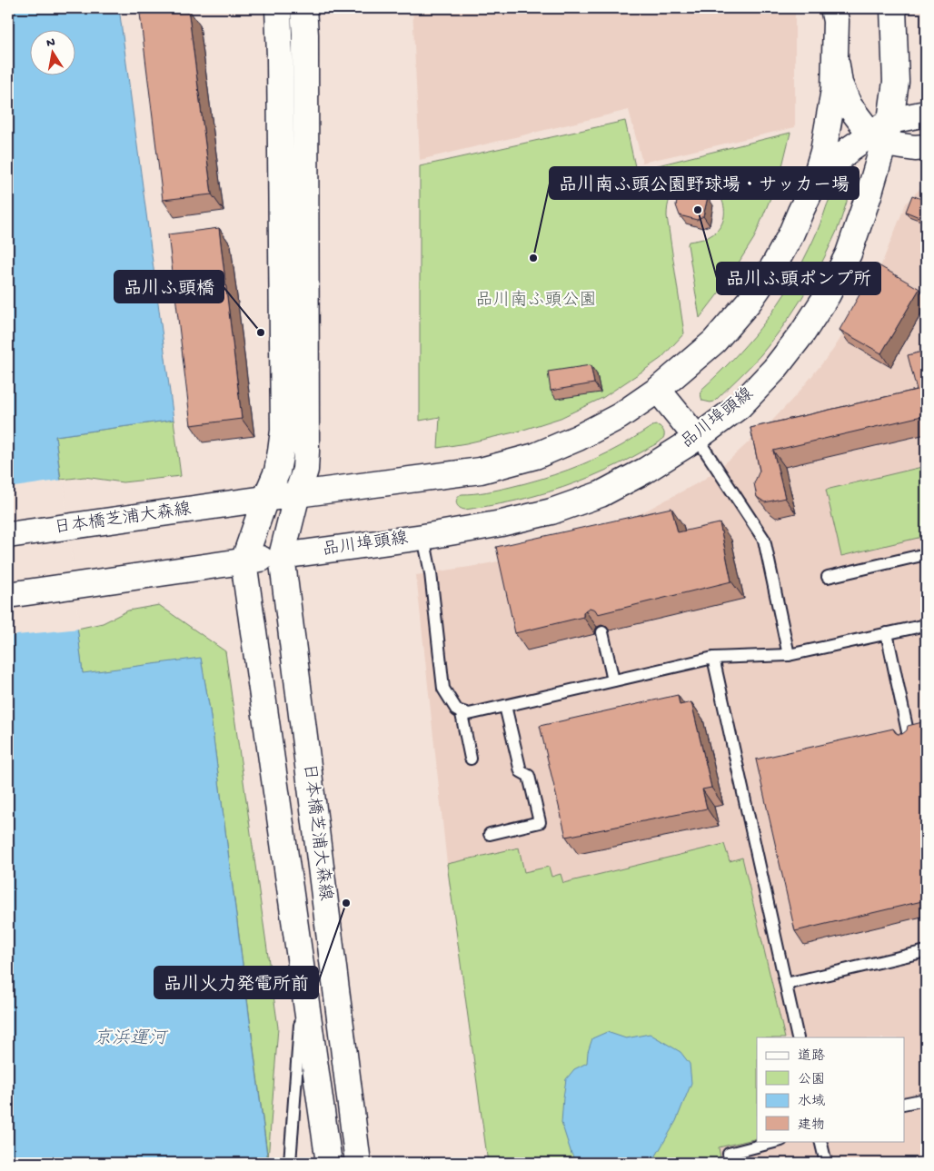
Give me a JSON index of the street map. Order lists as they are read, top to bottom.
{
  "streets": {
    "main road": ["品川埠頭線", "日本橋芝浦大森線"]
  },
  "crossings": [
    ["品川埠頭線", "日本橋芝浦大森線"]
  ],
  "water": ["京浜運河"],
  "parks": ["品川南ふ頭公園"],
  "places": [
    "品川ふ頭ポンプ所",
    "品川南ふ頭公園野球場・サッカー場",
    "品川ふ頭橋",
    "品川火力発電所前"
  ],
  "legend": [
    "道路",
    "公園",
    "水域",
    "建物"
  ],
  "north": "top"
}
